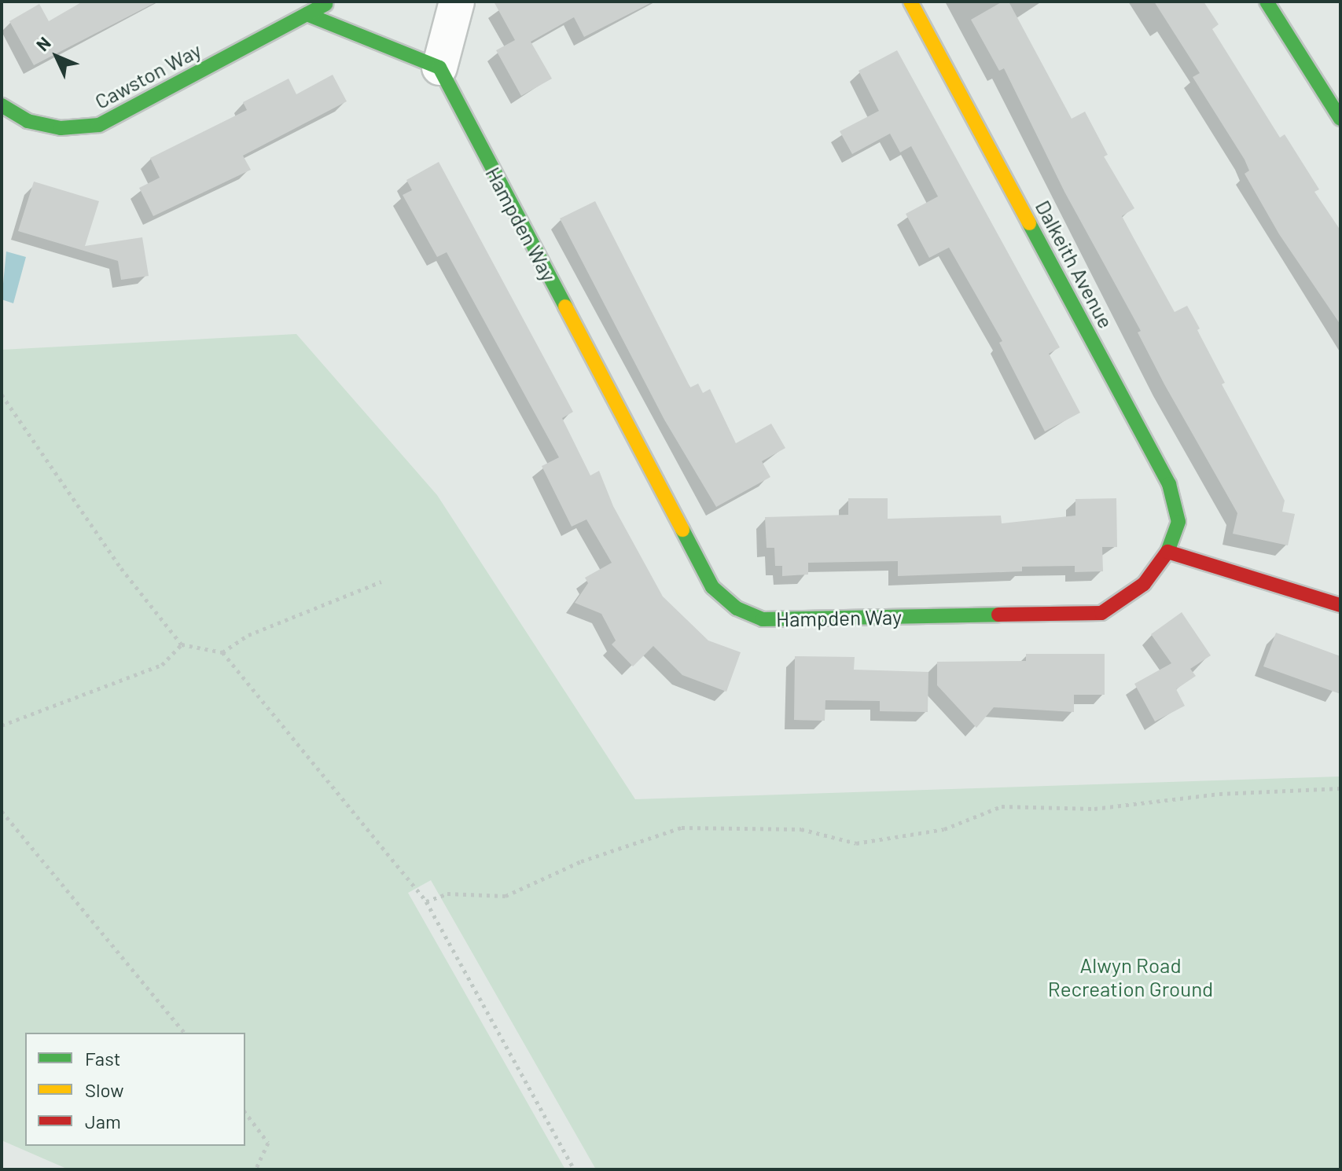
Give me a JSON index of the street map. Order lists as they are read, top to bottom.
{
  "streets": {
    "street": ["Cawston Way", "Hampden Way", "Dalkeith Avenue"]
  },
  "crossings": [
    ["Hampden Way", "Dalkeith Avenue"]
  ],
  "parks": ["Alwyn Road Recreation Ground"],
  "legend": ["Fast", "Slow", "Jam"],
  "north": "top left"
}
